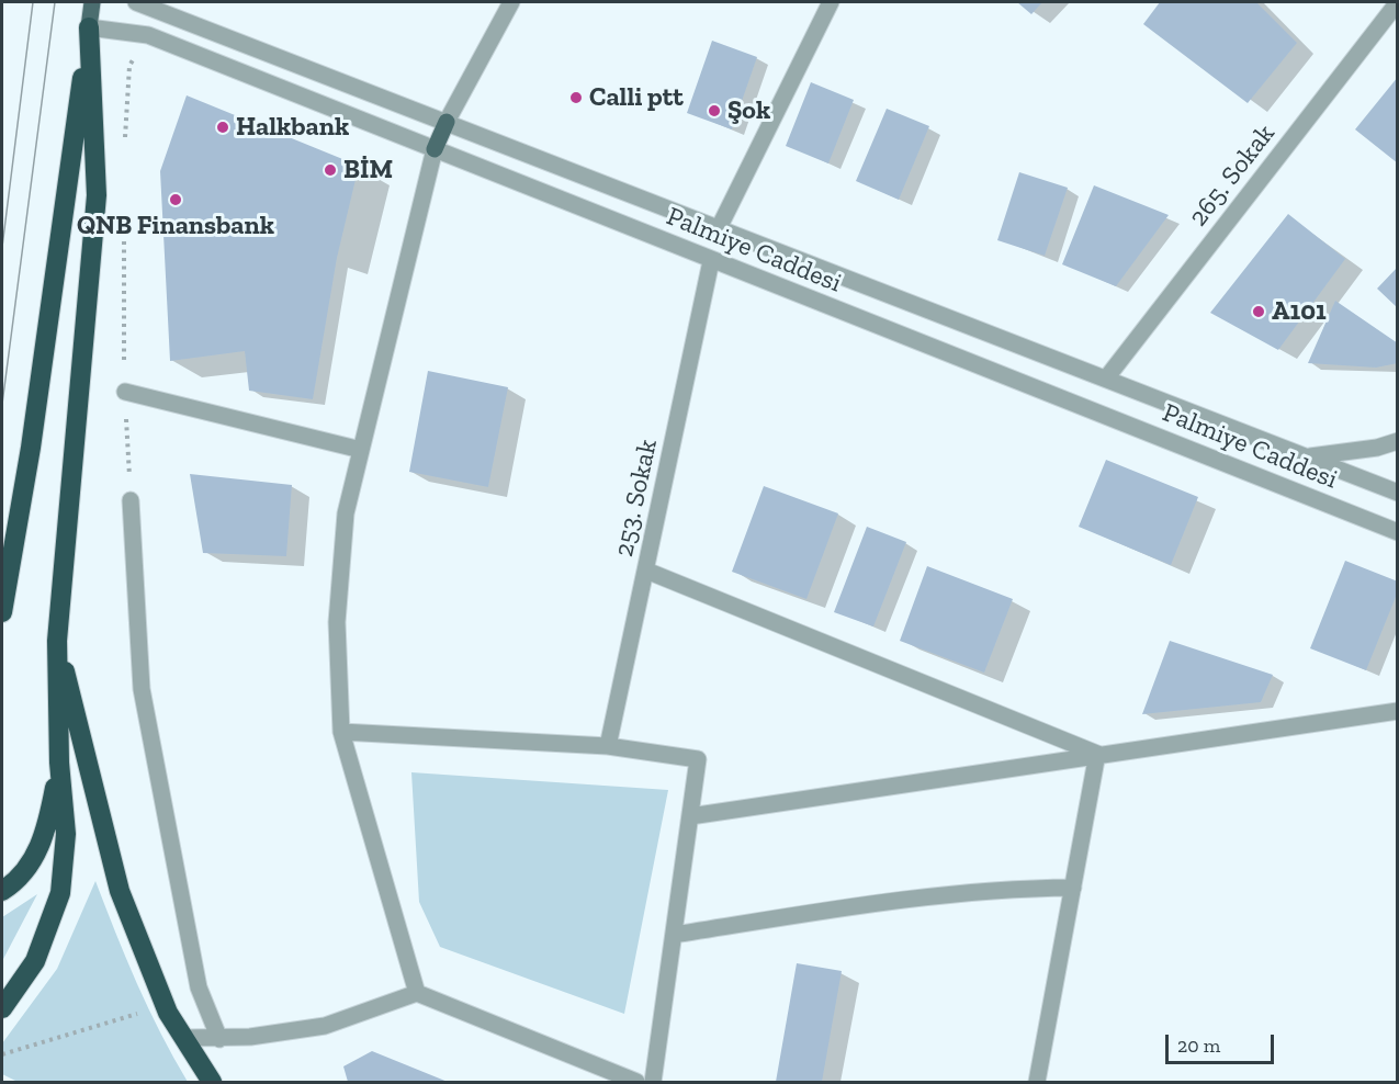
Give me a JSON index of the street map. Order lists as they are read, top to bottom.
{
  "streets": {
    "street": ["265. Sokak", "Palmiye Caddesi", "253. Sokak"]
  },
  "crossings": [
    ["265. Sokak", "Palmiye Caddesi"],
    ["Palmiye Caddesi", "253. Sokak"]
  ],
  "places": [
    "Calli ptt",
    "Şok",
    "Halkbank",
    "BİM",
    "QNB Finansbank",
    "A101"
  ],
  "scale_bar": "20 m"
}
